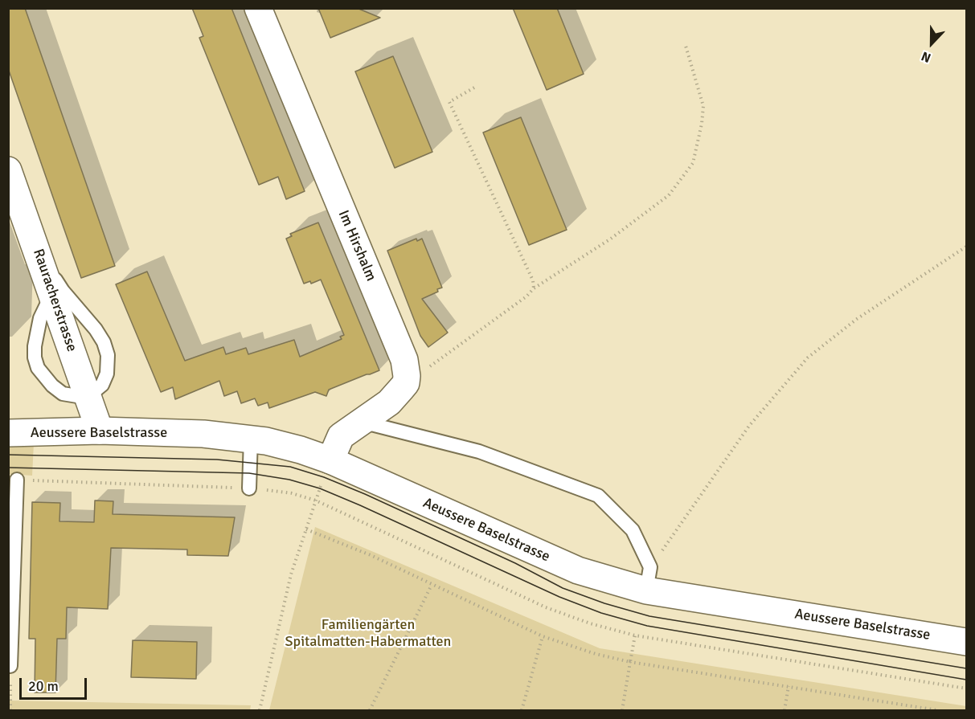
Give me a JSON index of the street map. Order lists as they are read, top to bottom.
{
  "streets": {
    "main road": ["Im Hirshalm", "Rauracherstrasse", "Aeussere Baselstrasse"]
  },
  "crossings": [
    ["Rauracherstrasse", "Aeussere Baselstrasse"]
  ],
  "parks": ["Familiengärten Spitalmatten-Habermatten"],
  "scale_bar": "20 m",
  "north": "bottom"
}
